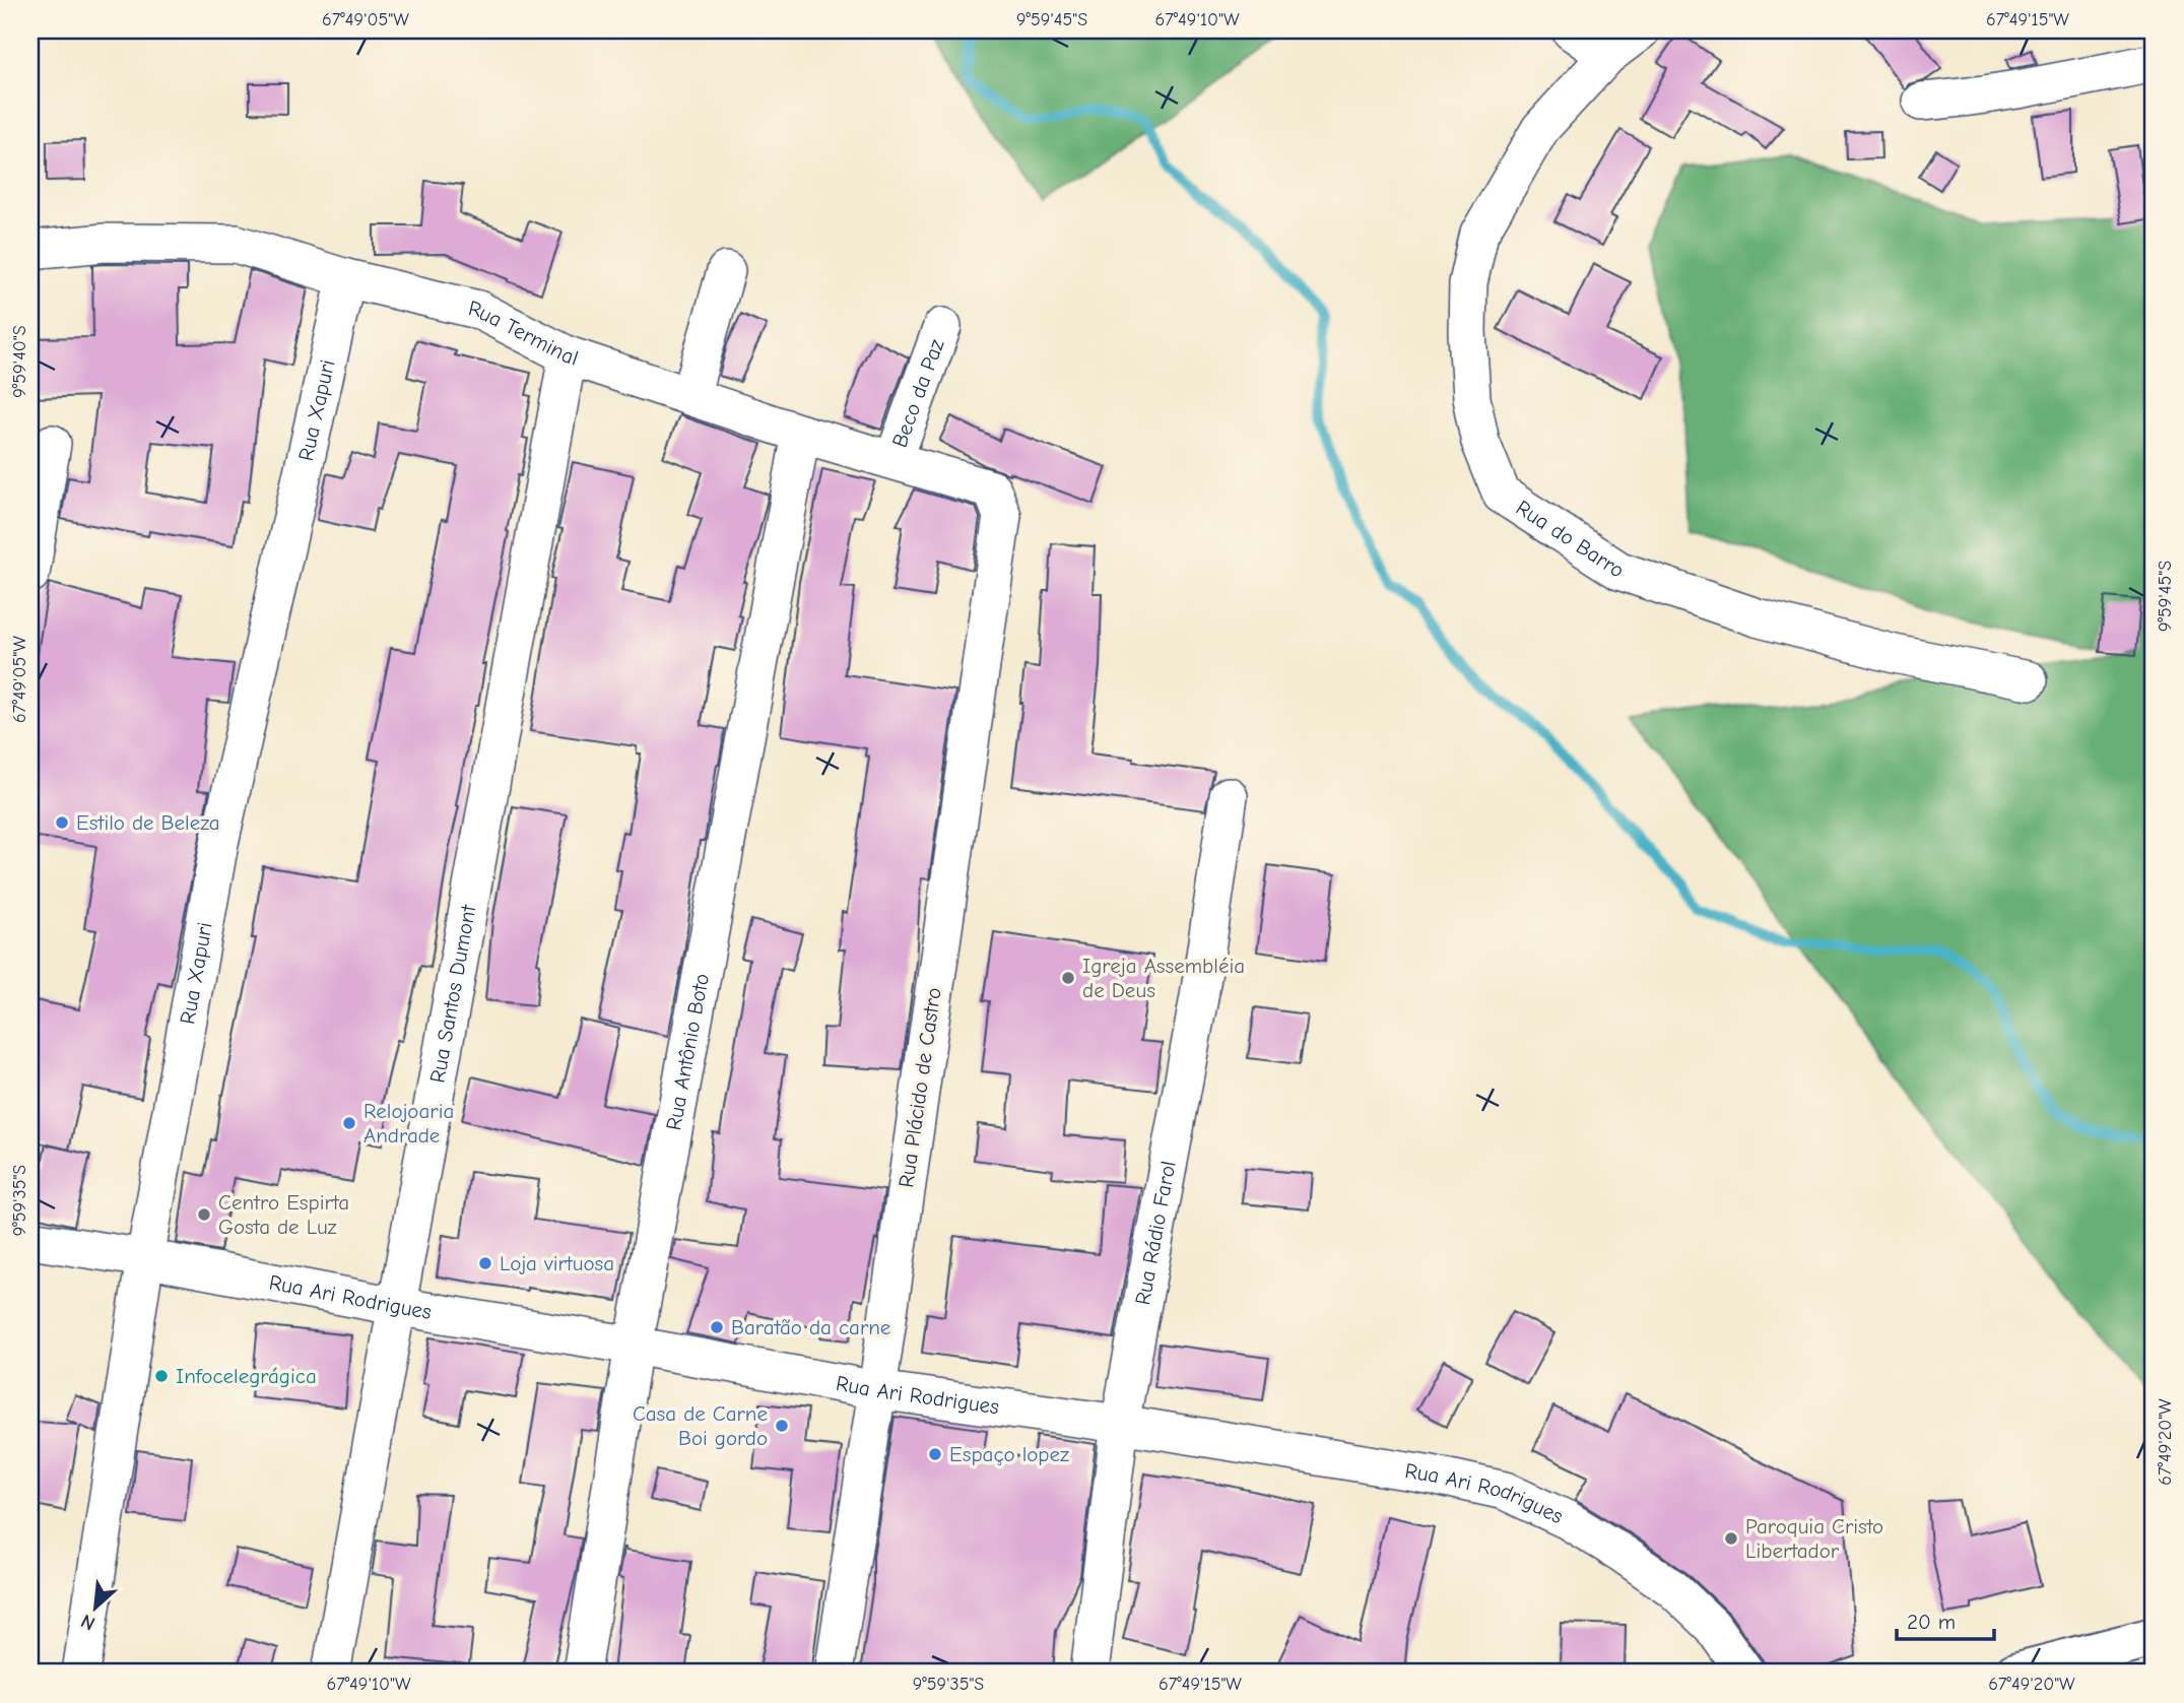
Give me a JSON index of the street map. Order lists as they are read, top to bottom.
{
  "streets": {
    "street": [
      "Rua Terminal",
      "Beco da Paz",
      "Rua Xapuri",
      "Rua do Barro",
      "Rua Santos Dumont",
      "Rua Antônio Boto",
      "Rua Plácido de Castro",
      "Rua Rádio Farol",
      "Rua Ari Rodrigues"
    ]
  },
  "crossings": [
    ["Rua Terminal", "Beco da Paz"],
    ["Rua Terminal", "Rua Xapuri"],
    ["Rua Terminal", "Rua Santos Dumont"],
    ["Rua Terminal", "Rua Antônio Boto"],
    ["Rua Terminal", "Rua Plácido de Castro"],
    ["Rua Xapuri", "Rua Ari Rodrigues"],
    ["Rua Santos Dumont", "Rua Ari Rodrigues"],
    ["Rua Antônio Boto", "Rua Ari Rodrigues"],
    ["Rua Plácido de Castro", "Rua Ari Rodrigues"],
    ["Rua Rádio Farol", "Rua Ari Rodrigues"]
  ],
  "places": [
    "Estilo de Beleza",
    "Igreja Assembléia de Deus",
    "Relojoaria Andrade",
    "Centro Espirta Gosta de Luz",
    "Loja virtuosa",
    "Baratão da carne",
    "Infocelegrágica",
    "Casa de Carne Boi gordo",
    "Espaço lopez",
    "Paroquia Cristo Libertador"
  ],
  "scale_bar": "20 m",
  "north": "bottom left",
  "coordinates": [
    "67°49'05\"W",
    "9°59'45\"S",
    "67°49'10\"W",
    "67°49'15\"W",
    "9°59'40\"S",
    "9°59'35\"S",
    "67°49'20\"W"
  ]
}
